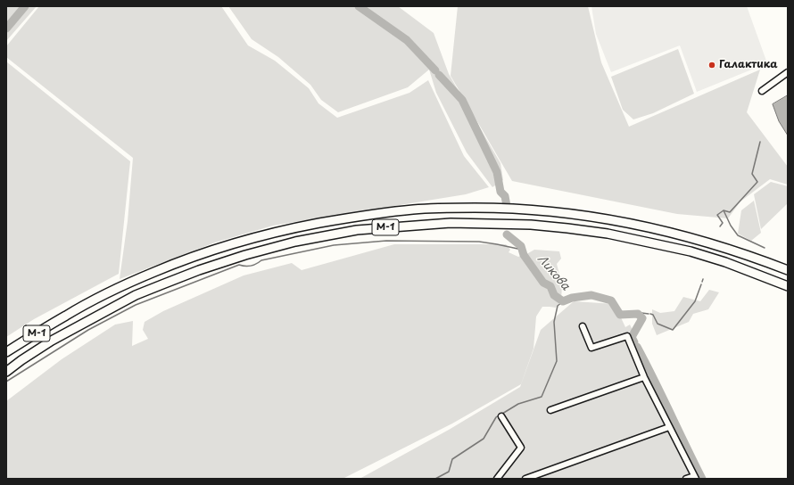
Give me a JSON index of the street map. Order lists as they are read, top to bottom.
{
  "streets": {
    "highway": ["М-1"]
  },
  "water": ["Ликова"],
  "places": ["Галактика"]
}
